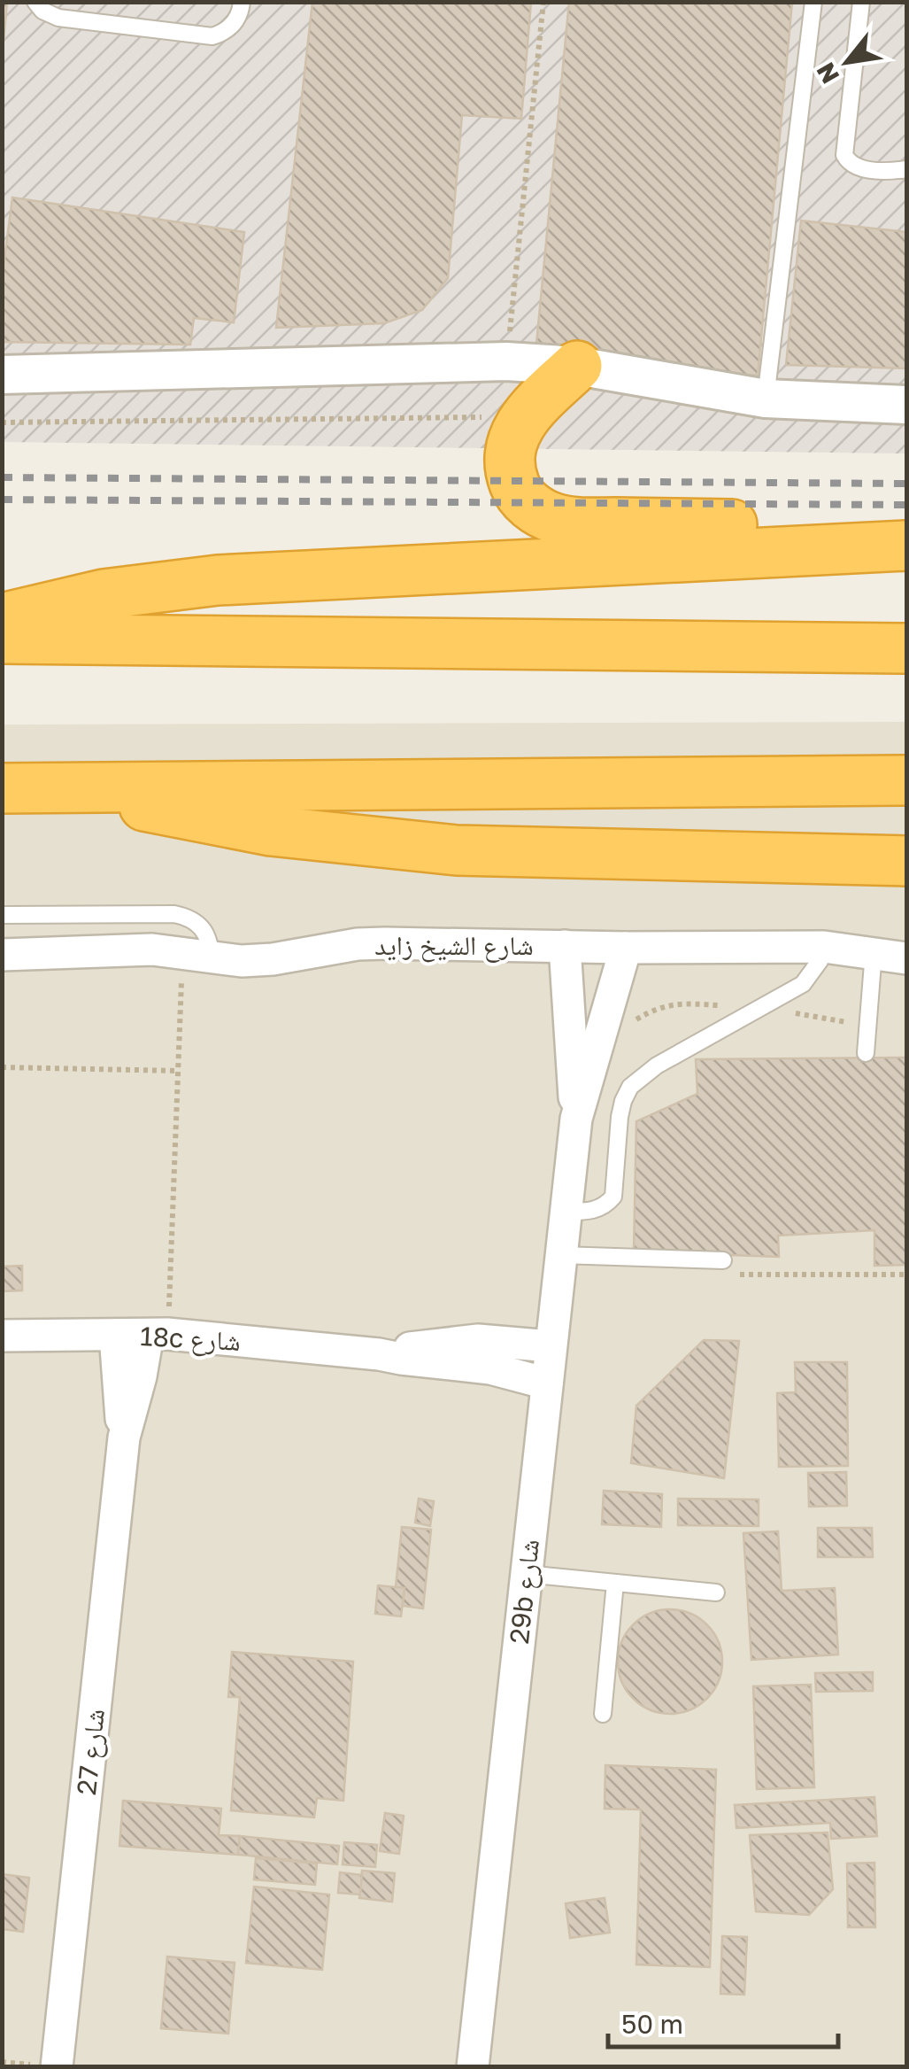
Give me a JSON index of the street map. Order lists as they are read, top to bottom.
{
  "streets": {
    "street": [
      "شارع الشيخ زايد",
      "18c شارع",
      "29b شارع",
      "شارع 27"
    ]
  },
  "crossings": [
    ["شارع الشيخ زايد", "29b شارع"],
    ["18c شارع", "29b شارع"],
    ["18c شارع", "شارع 27"]
  ],
  "scale_bar": "50 m",
  "north": "bottom left"
}
